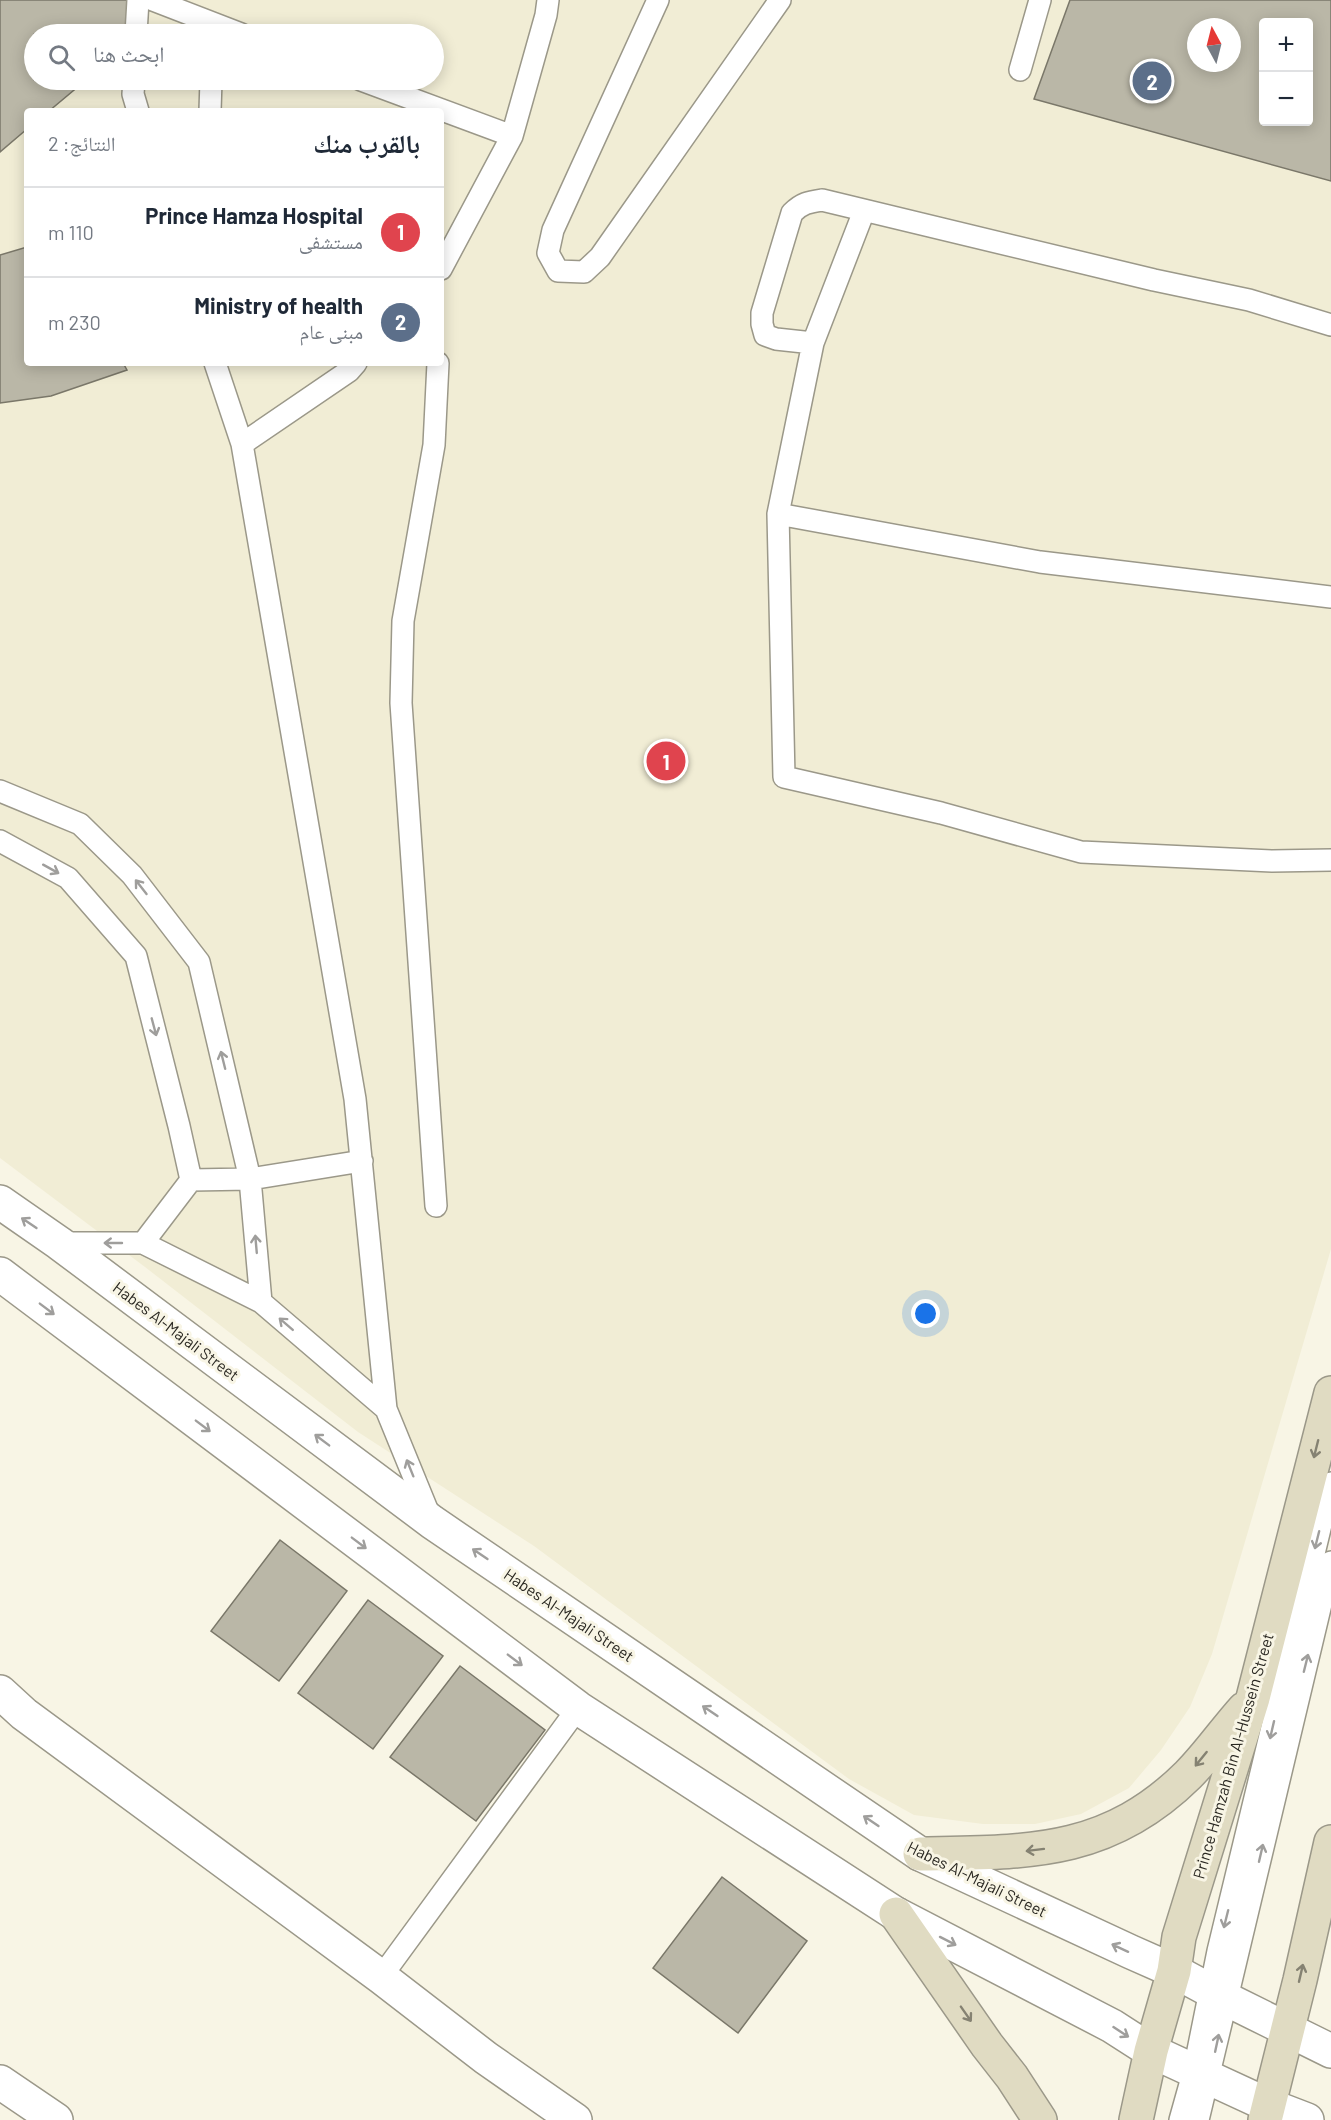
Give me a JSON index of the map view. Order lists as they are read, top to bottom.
{
  "streets": {
    "main road": ["Prince Hamzah Bin Al-Hussein Street"],
    "street": ["Habes Al-Majali Street"]
  },
  "crossings": [
    ["Habes Al-Majali Street", "Prince Hamzah Bin Al-Hussein Street"]
  ],
  "one_way": ["Prince Hamzah Bin Al-Hussein Street"],
  "north": "top",
  "page": {
    "map_buttons": ["+", "−"],
    "search": "ابحث هنا",
    "pins": ["2", "1"],
    "heading": ["بالقرب منك", "النتائج: 2"],
    "list": [
      {
        "mark": "1",
        "name": "Prince Hamza Hospital",
        "note": "مستشفى",
        "value": "110 m"
      },
      {
        "mark": "2",
        "name": "Ministry of health",
        "note": "مبنى عام",
        "value": "230 m"
      }
    ]
  }
}
